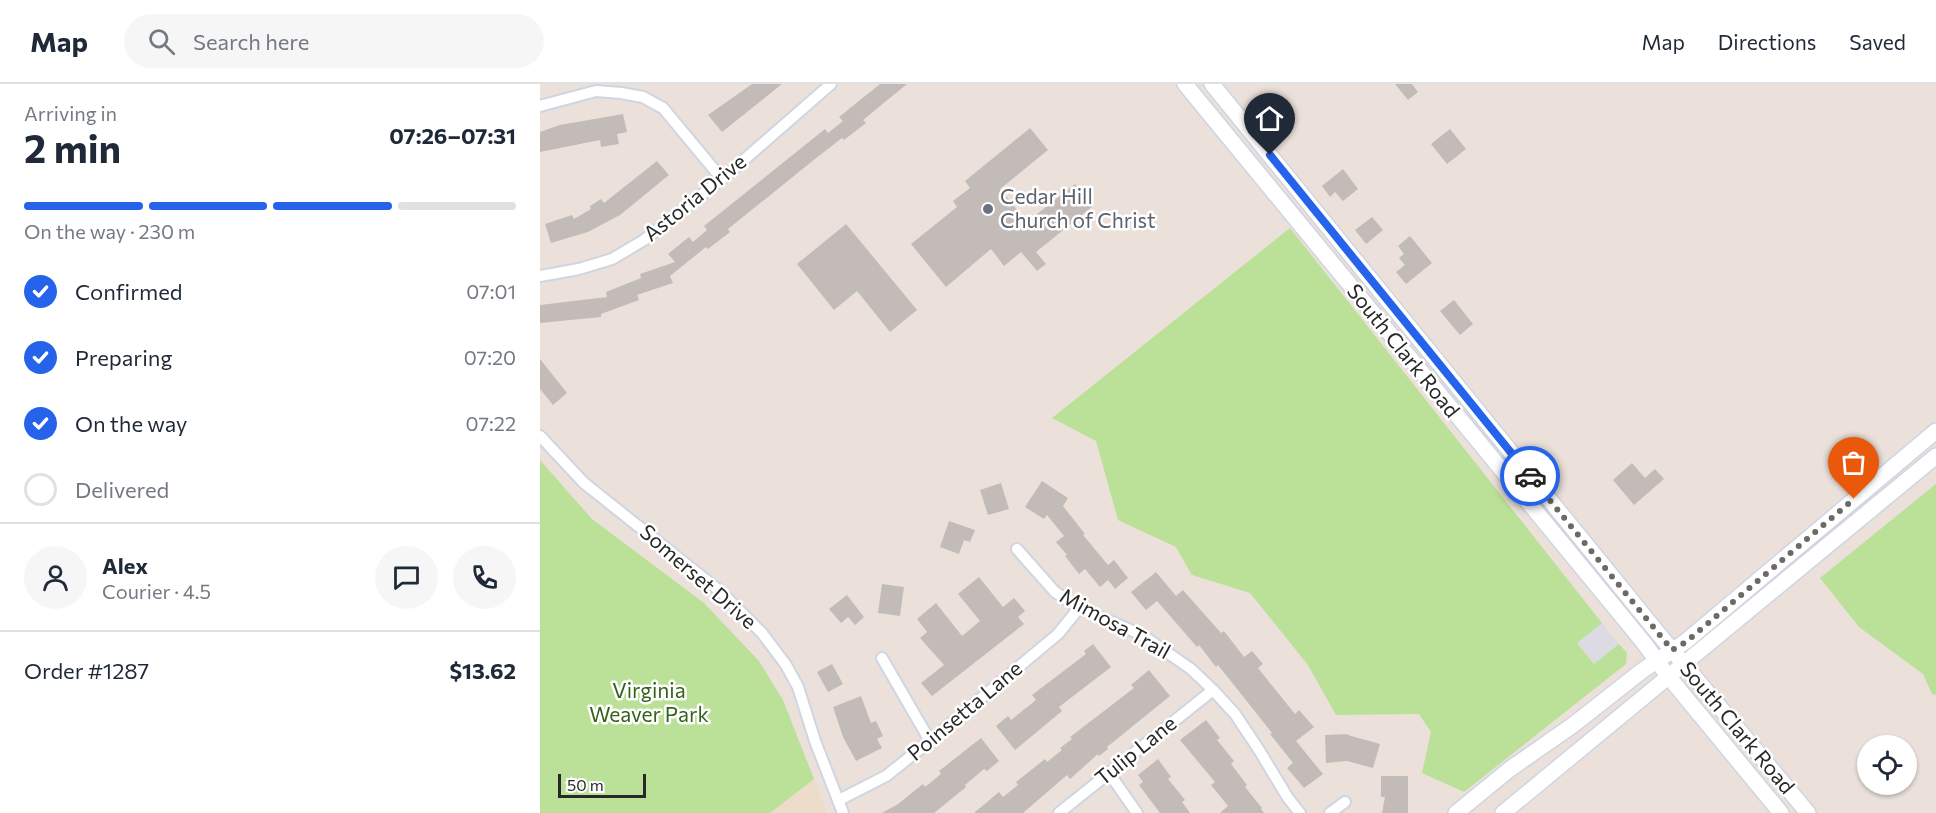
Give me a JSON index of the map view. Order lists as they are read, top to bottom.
{
  "streets": {
    "main road": ["South Clark Road"],
    "street": [
      "Astoria Drive",
      "Somerset Drive",
      "Mimosa Trail",
      "Poinsetta Lane",
      "Tulip Lane"
    ]
  },
  "crossings": [
    ["Somerset Drive", "Poinsetta Lane"],
    ["Mimosa Trail", "Poinsetta Lane"],
    ["Mimosa Trail", "Tulip Lane"]
  ],
  "parks": ["Virginia Weaver Park"],
  "places": ["Cedar Hill Church of Christ"],
  "scale_bar": "50 m",
  "page": {
    "header": "Map",
    "search": "Search here",
    "nav": ["Map", "Directions", "Saved"],
    "heading": ["2 min", "Arriving in", "07:26–07:31"],
    "panel": [
      "Alex",
      "Courier · 4.5",
      "Order #1287",
      "$13.62"
    ],
    "bar": "On the way · 230 m",
    "list": [
      ["Confirmed", "07:01"],
      ["Preparing", "07:20"],
      ["On the way", "07:22"],
      "Delivered"
    ],
    "scale": "50 m"
  }
}
